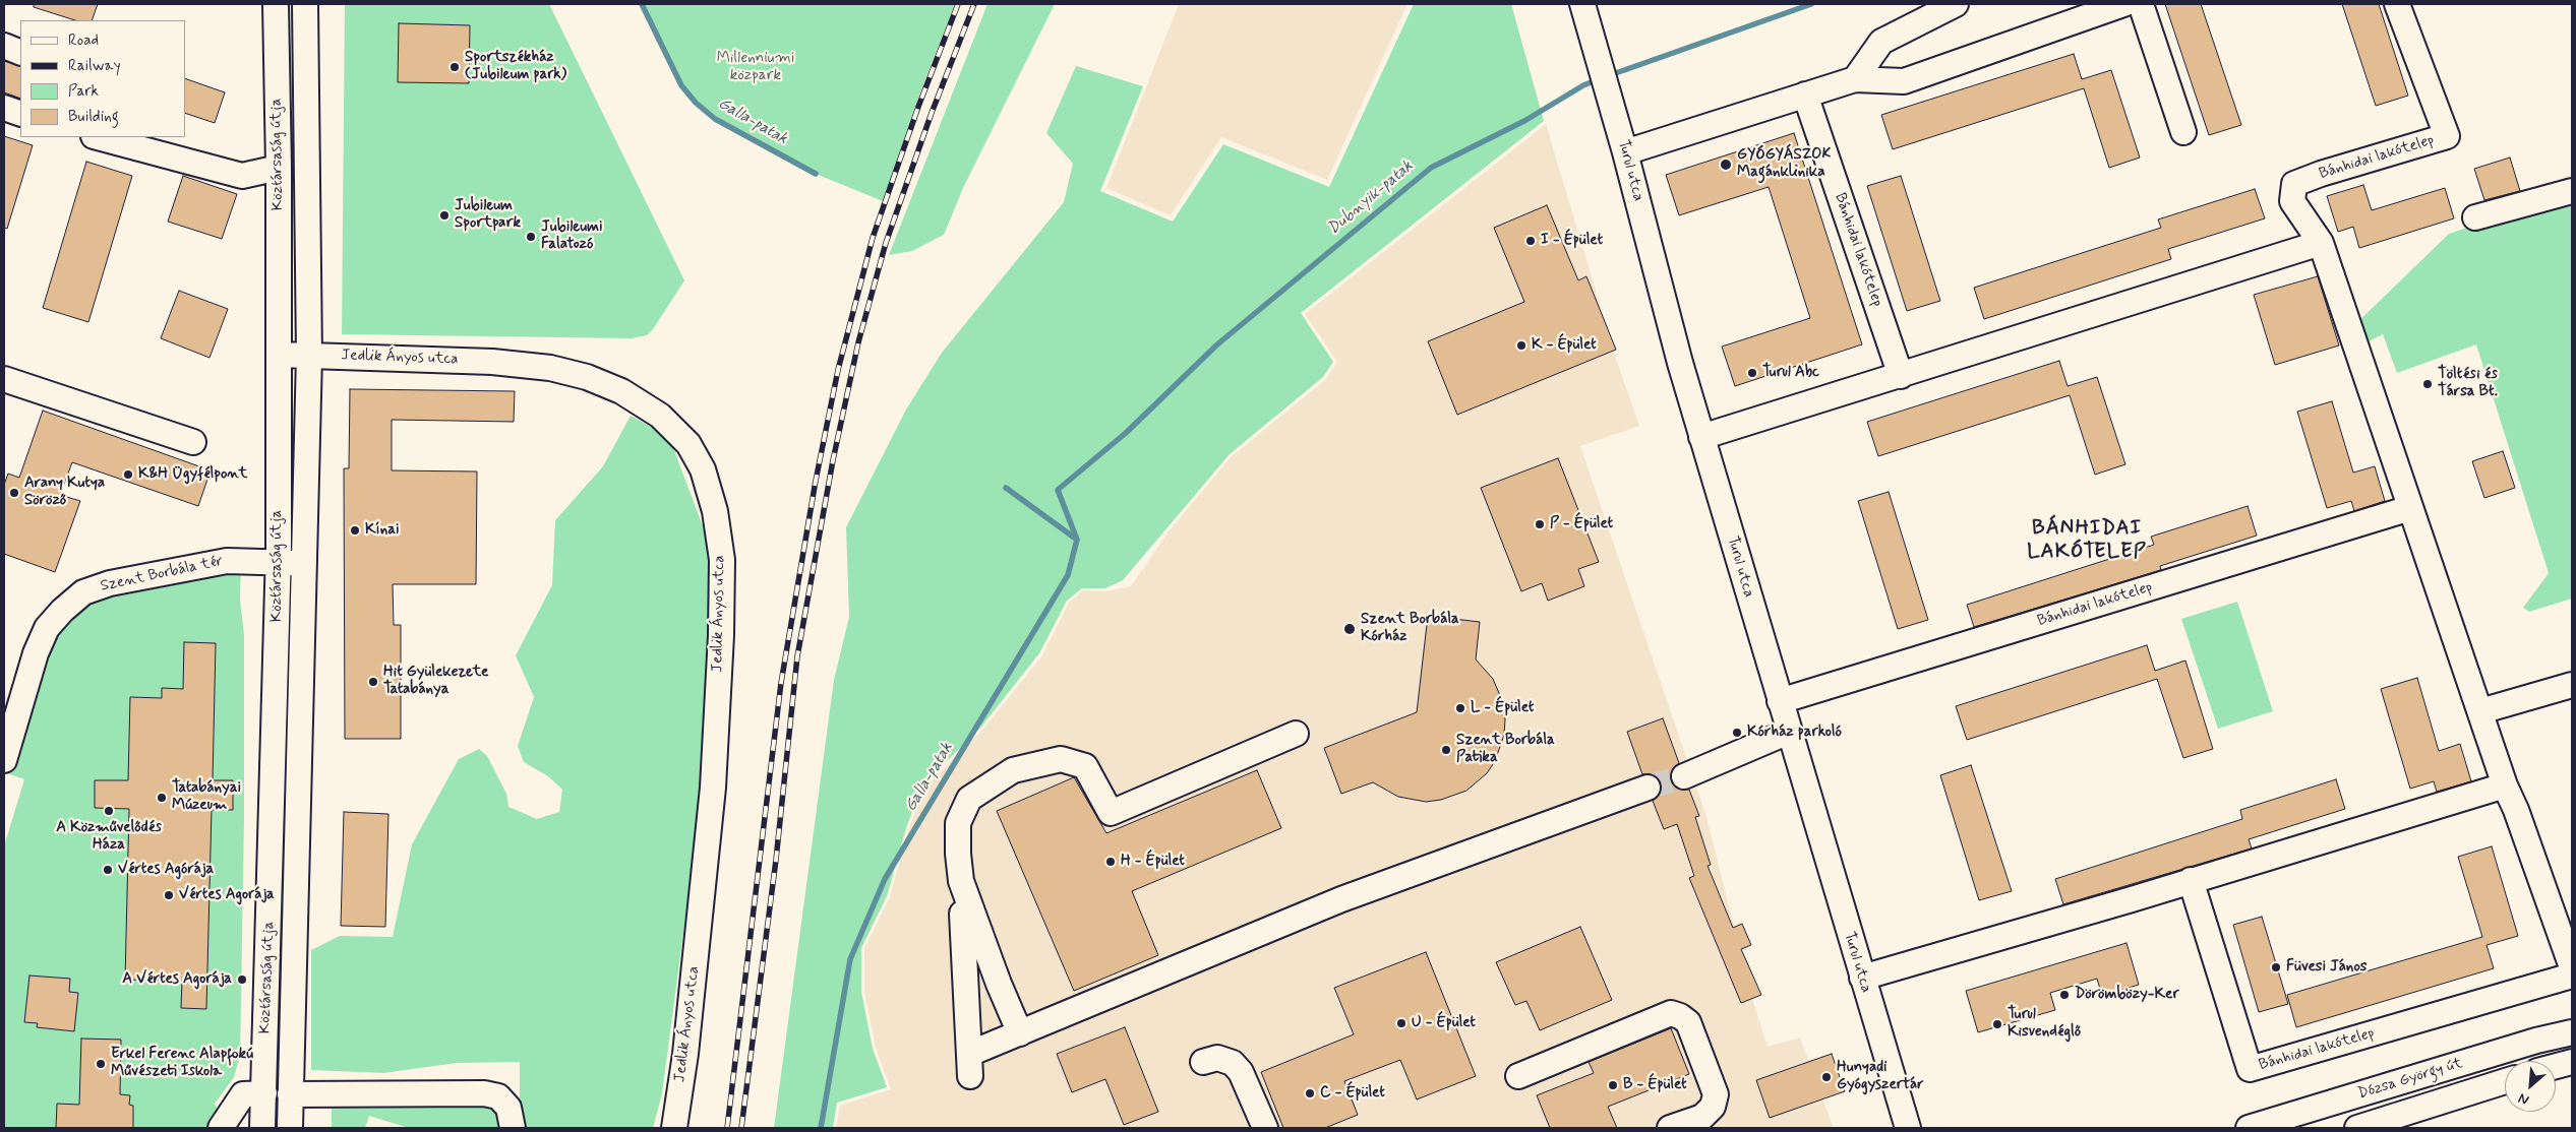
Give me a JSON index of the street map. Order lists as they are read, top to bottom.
{
  "streets": {
    "street": [
      "Köztársaság útja",
      "Bánhidai lakótelep",
      "Turul utca",
      "Jedlik Ányos utca",
      "Szent Borbála tér",
      "Dózsa György út"
    ]
  },
  "crossings": [
    ["Köztársaság útja", "Jedlik Ányos utca"],
    ["Köztársaság útja", "Szent Borbála tér"],
    ["Bánhidai lakótelep", "Turul utca"]
  ],
  "districts": ["BÁNHIDAI LAKÓTELEP"],
  "water": ["Galla-patak", "Dubnyik-patak"],
  "parks": ["Millenniumi közpark"],
  "places": [
    "Sportszékház (Jubileum park)",
    "GYÓGYÁSZOK Magánklinika",
    "Jubileum Sportpark",
    "Jubileumi Falatozó",
    "I - Épület",
    "K - Épület",
    "Turul Abc",
    "Töltési és Társa Bt.",
    "K&H Ügyfélpont",
    "Arany Kutya Söröző",
    "P - Épület",
    "Kínai",
    "Szent Borbála Kórház",
    "Hit Gyülekezete Tatabánya",
    "L - Épület",
    "Kórház parkoló",
    "Szent Borbála Patika",
    "Tatabányai Múzeum",
    "A Közművelődés Háza",
    "H - Épület",
    "Vértes Agórája",
    "Vértes Agorája",
    "Füvesi János",
    "A Vértes Agorája",
    "Dörömbözy-Ker",
    "U - Épület",
    "Turul Kisvendéglő",
    "Erkel Ferenc Alapfokú Művészeti Iskola",
    "Hunyadi Gyógyszertár",
    "B - Épület",
    "C - Épület"
  ],
  "legend": [
    "Road",
    "Railway",
    "Park",
    "Building"
  ],
  "north": "bottom left"
}
